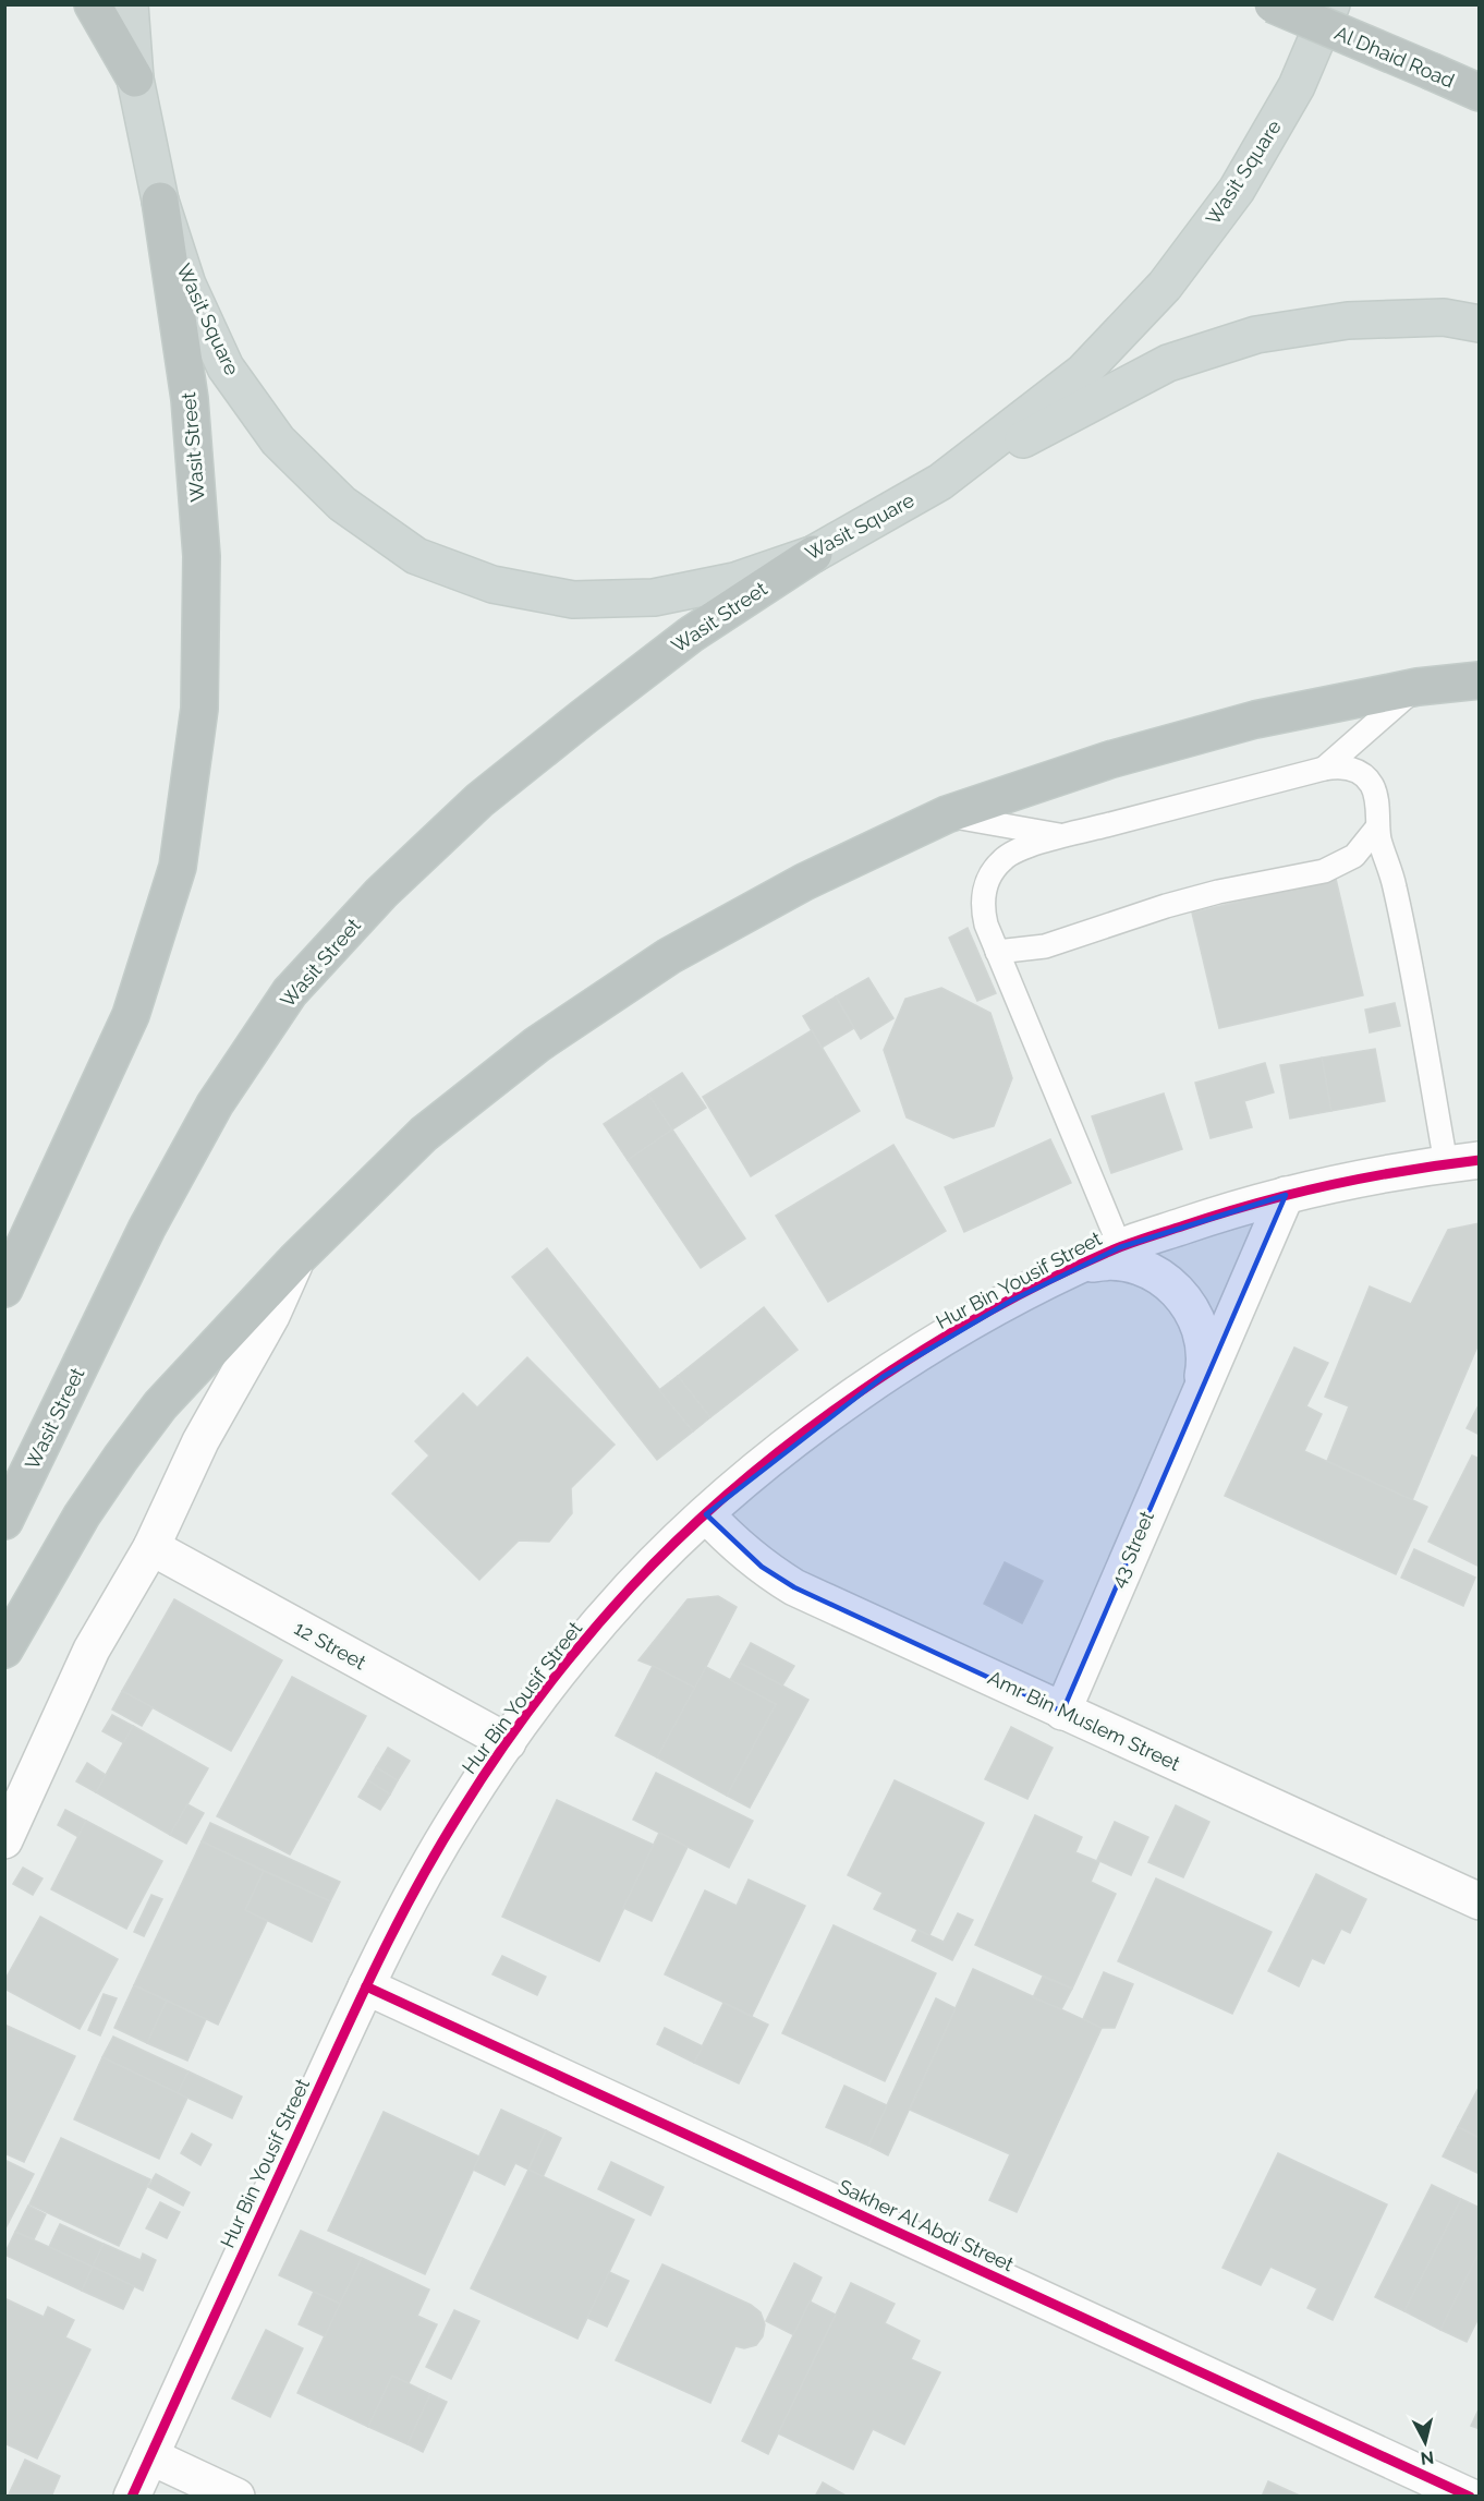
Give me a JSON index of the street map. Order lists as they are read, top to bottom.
{
  "streets": {
    "highway": ["Al Dhaid Road", "Wasit Street"],
    "main road": ["Wasit Square"],
    "street": [
      "Hur Bin Yousif Street",
      "43 Street",
      "12 Street",
      "Amr Bin Muslem Street",
      "Sakher Al Abdi Street"
    ]
  },
  "crossings": [
    ["Wasit Square", "Wasit Street"],
    ["Hur Bin Yousif Street", "43 Street"],
    ["Hur Bin Yousif Street", "12 Street"],
    ["Hur Bin Yousif Street", "Amr Bin Muslem Street"],
    ["Hur Bin Yousif Street", "Sakher Al Abdi Street"],
    ["43 Street", "Amr Bin Muslem Street"]
  ],
  "north": "bottom"
}
